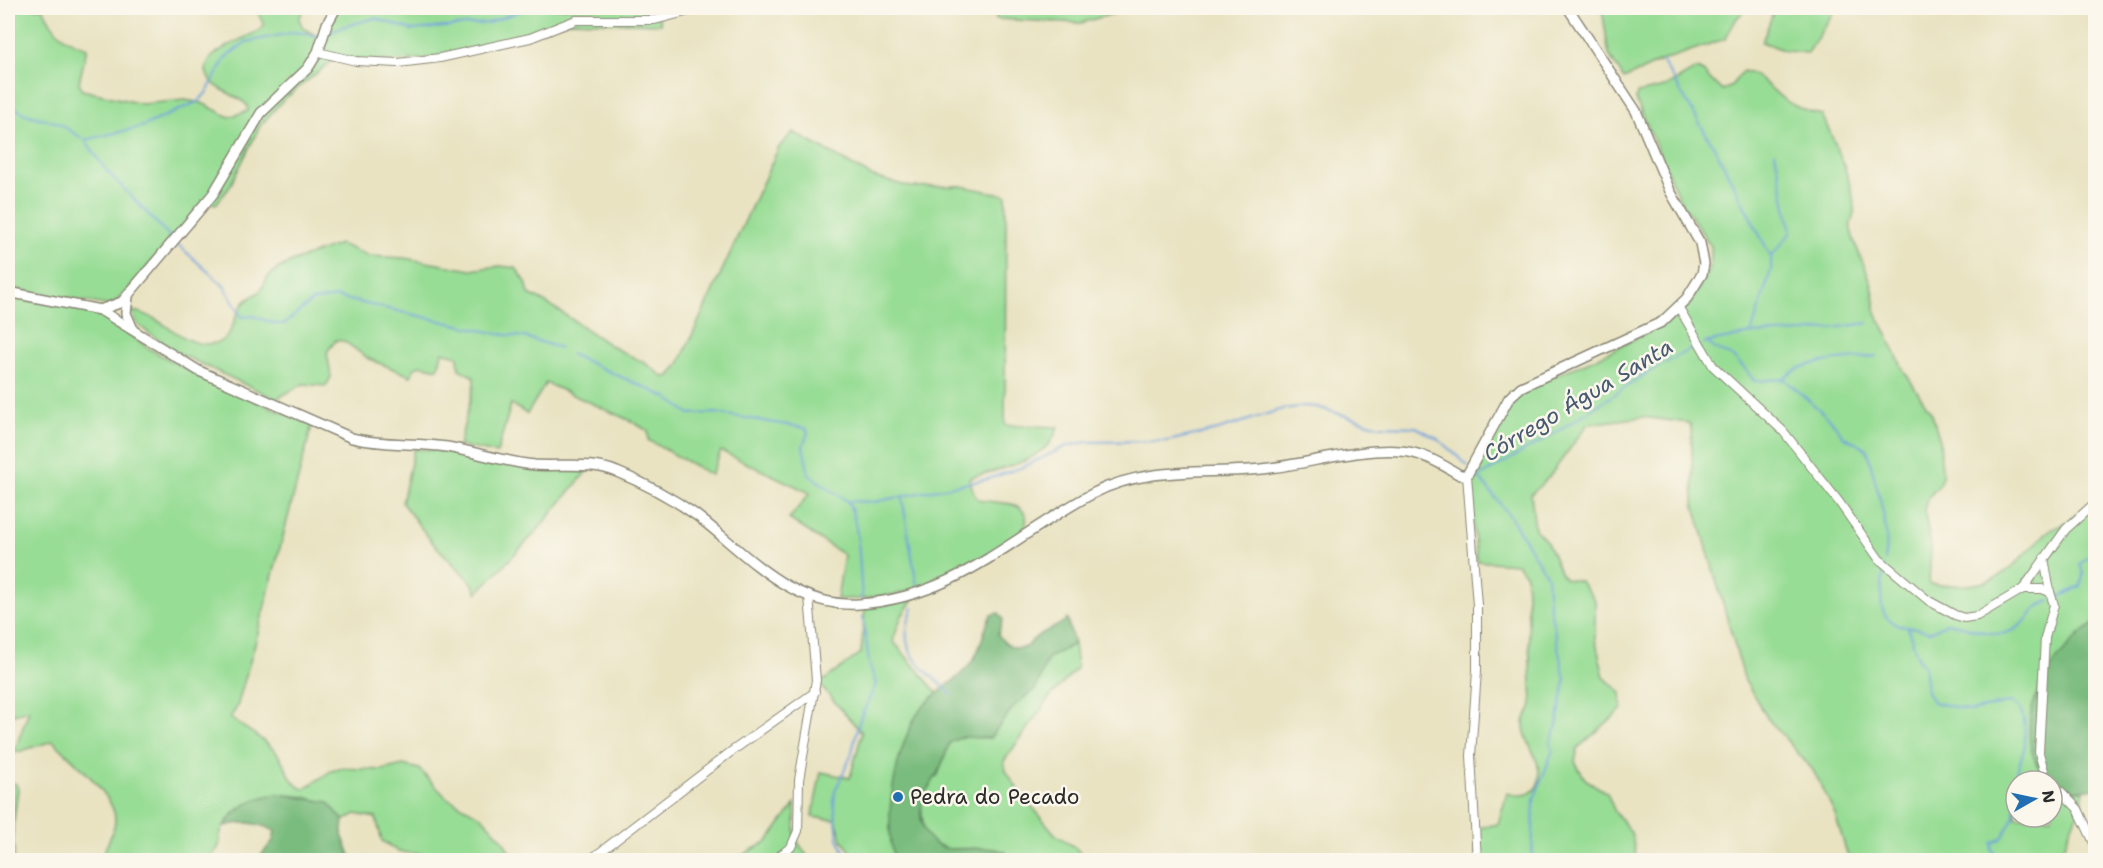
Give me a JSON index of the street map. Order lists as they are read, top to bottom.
{
  "water": ["Córrego Água Santa"],
  "places": ["Pedra do Pecado"],
  "north": "right"
}
